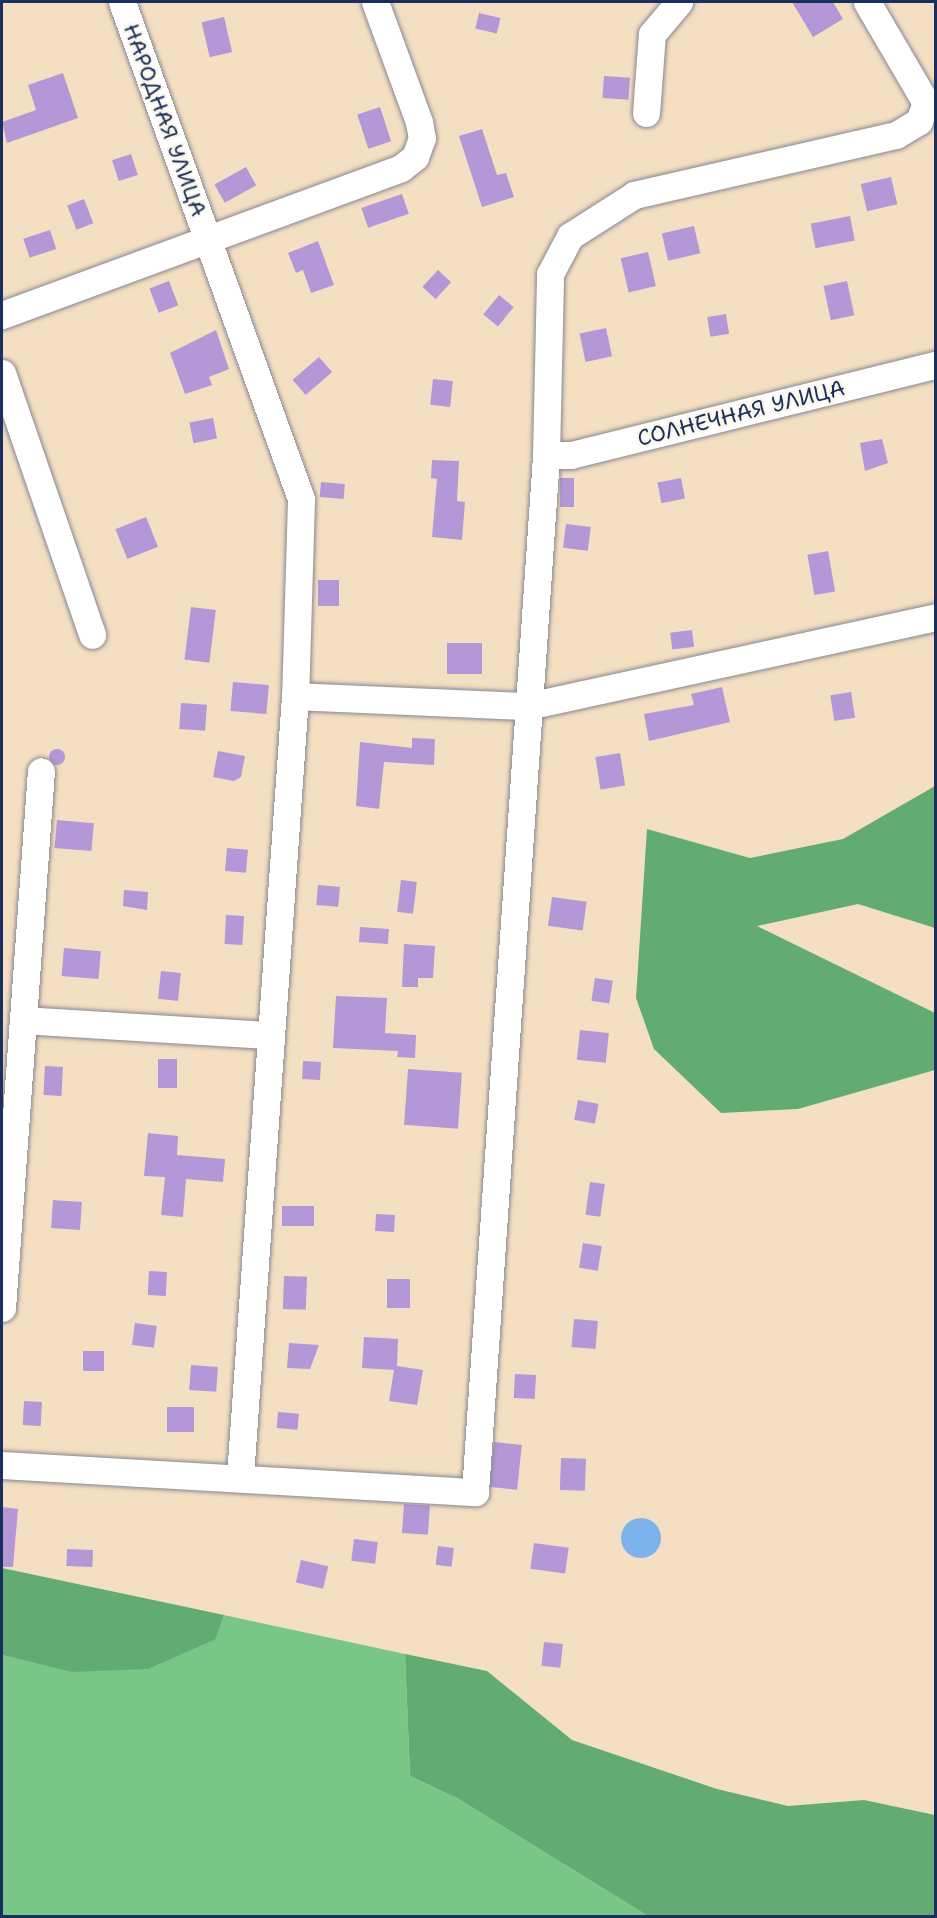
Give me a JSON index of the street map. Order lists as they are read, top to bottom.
{
  "streets": {
    "street": ["НАРОДНАЯ УЛИЦА", "СОЛНЕЧНАЯ УЛИЦА"]
  }
}
